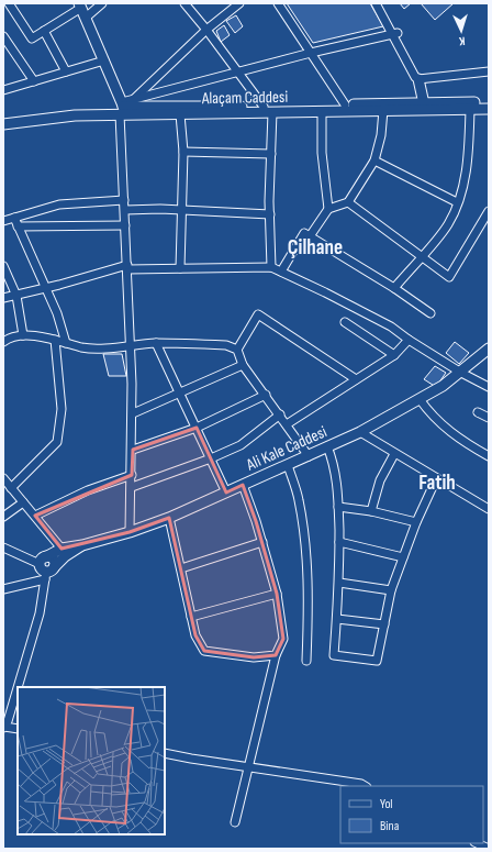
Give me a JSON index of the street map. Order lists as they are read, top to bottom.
{
  "streets": {
    "main road": ["Alaçam Caddesi", "Ali Kale Caddesi"]
  },
  "districts": ["Çilhane", "Fatih"],
  "legend": ["Yol", "Bina"],
  "north": "bottom"
}
